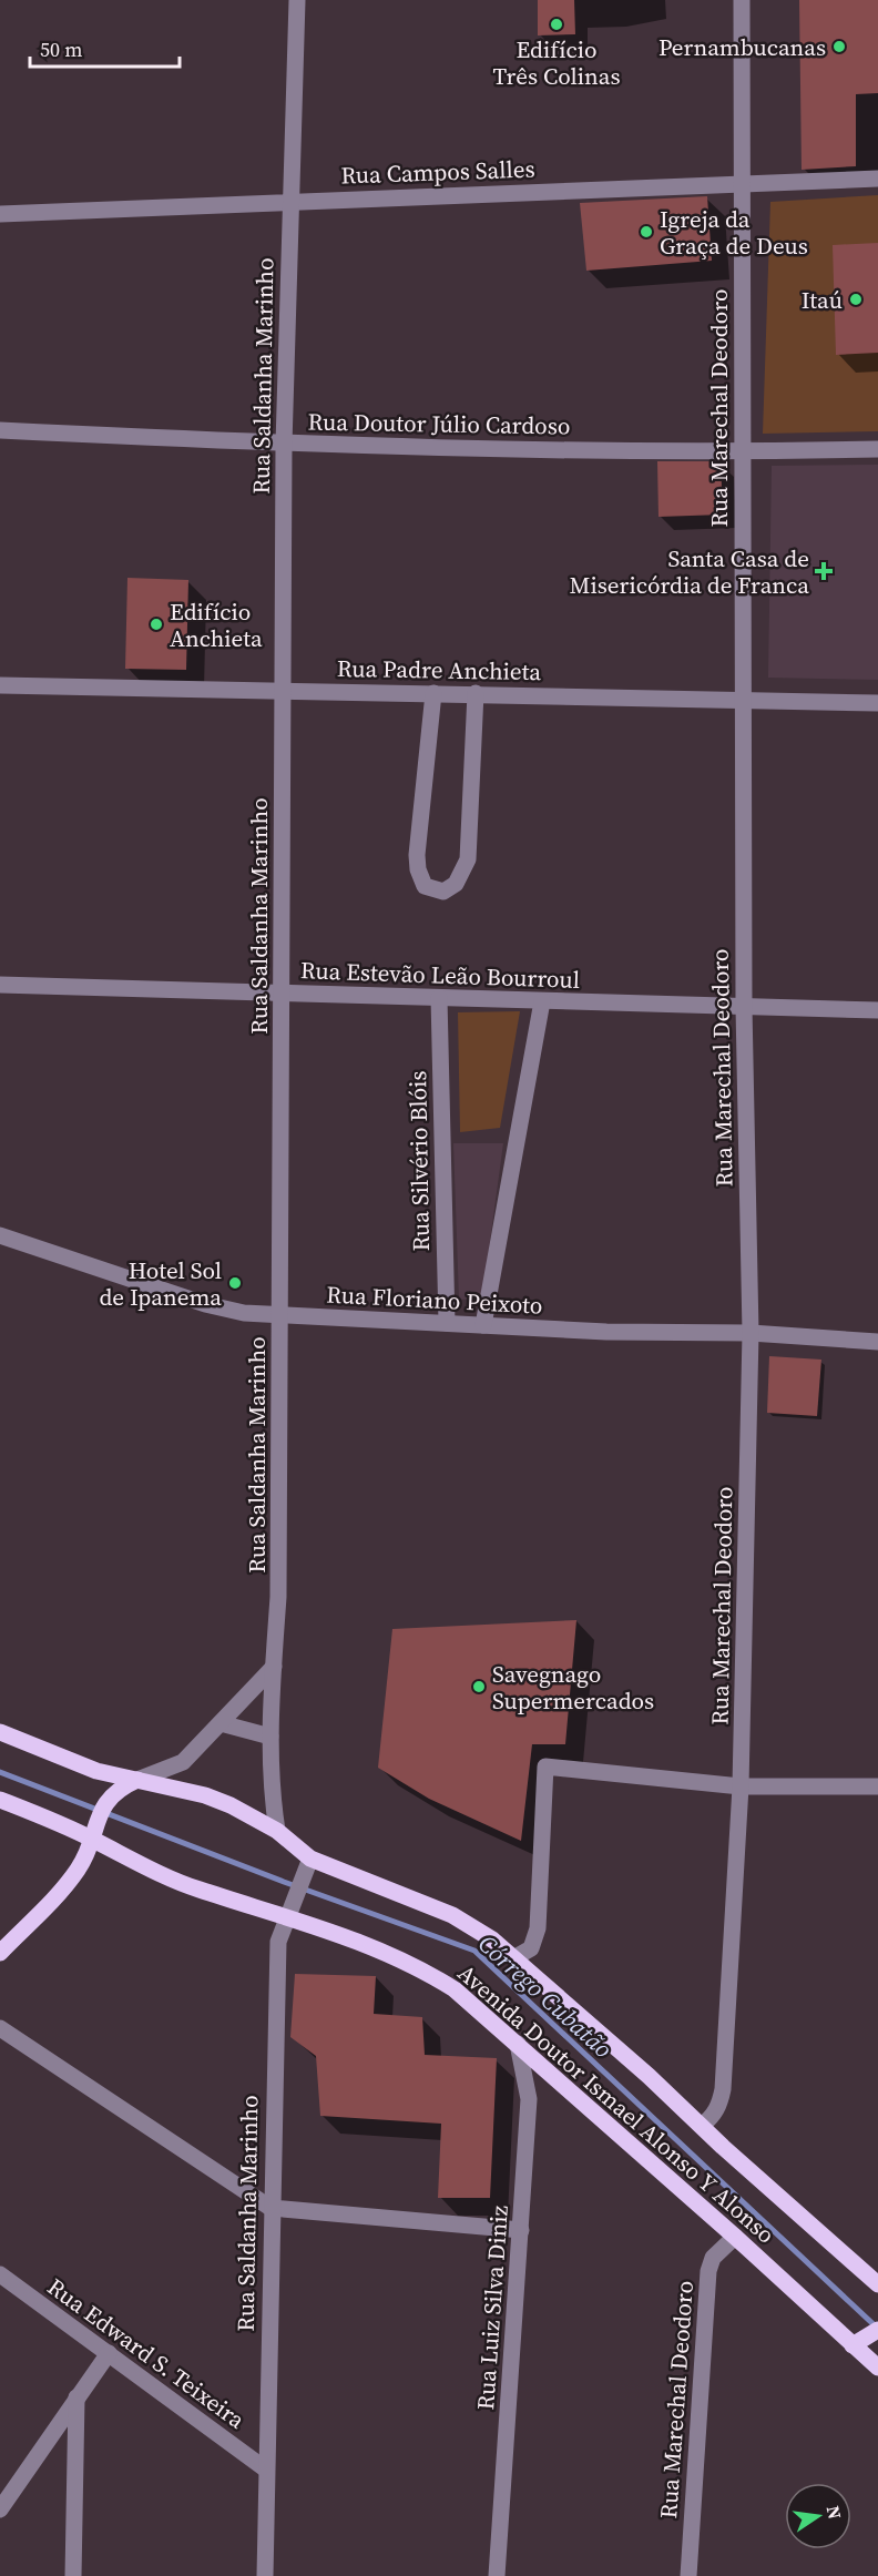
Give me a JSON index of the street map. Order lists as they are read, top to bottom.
{
  "streets": {
    "main road": ["Avenida Doutor Ismael Alonso Y Alonso"],
    "street": [
      "Rua Campos Salles",
      "Rua Saldanha Marinho",
      "Rua Marechal Deodoro",
      "Rua Doutor Júlio Cardoso",
      "Rua Padre Anchieta",
      "Rua Estevão Leão Bourroul",
      "Rua Silvério Blóis",
      "Rua Floriano Peixoto",
      "Rua Luiz Silva Diniz",
      "Rua Edward S. Teixeira"
    ]
  },
  "crossings": [
    ["Rua Campos Salles", "Rua Saldanha Marinho"],
    ["Rua Campos Salles", "Rua Marechal Deodoro"],
    ["Rua Saldanha Marinho", "Rua Doutor Júlio Cardoso"],
    ["Rua Saldanha Marinho", "Rua Padre Anchieta"],
    ["Rua Saldanha Marinho", "Rua Estevão Leão Bourroul"],
    ["Rua Saldanha Marinho", "Rua Floriano Peixoto"],
    ["Rua Saldanha Marinho", "Avenida Doutor Ismael Alonso Y Alonso"],
    ["Rua Saldanha Marinho", "Rua Edward S. Teixeira"],
    ["Rua Marechal Deodoro", "Rua Doutor Júlio Cardoso"],
    ["Rua Marechal Deodoro", "Rua Padre Anchieta"],
    ["Rua Marechal Deodoro", "Rua Estevão Leão Bourroul"],
    ["Rua Marechal Deodoro", "Rua Floriano Peixoto"],
    ["Rua Marechal Deodoro", "Avenida Doutor Ismael Alonso Y Alonso"],
    ["Rua Estevão Leão Bourroul", "Rua Silvério Blóis"],
    ["Rua Silvério Blóis", "Rua Floriano Peixoto"],
    ["Avenida Doutor Ismael Alonso Y Alonso", "Rua Luiz Silva Diniz"]
  ],
  "water": ["Córrego Cubatão"],
  "places": {
    "other": [
      "Edifício Três Colinas",
      "Pernambucanas",
      "Igreja da Graça de Deus",
      "Itaú",
      "Edifício Anchieta",
      "Hotel Sol de Ipanema",
      "Savegnago Supermercados"
    ],
    "health": ["Santa Casa de Misericórdia de Franca"]
  },
  "scale_bar": "50 m",
  "north": "right"
}
